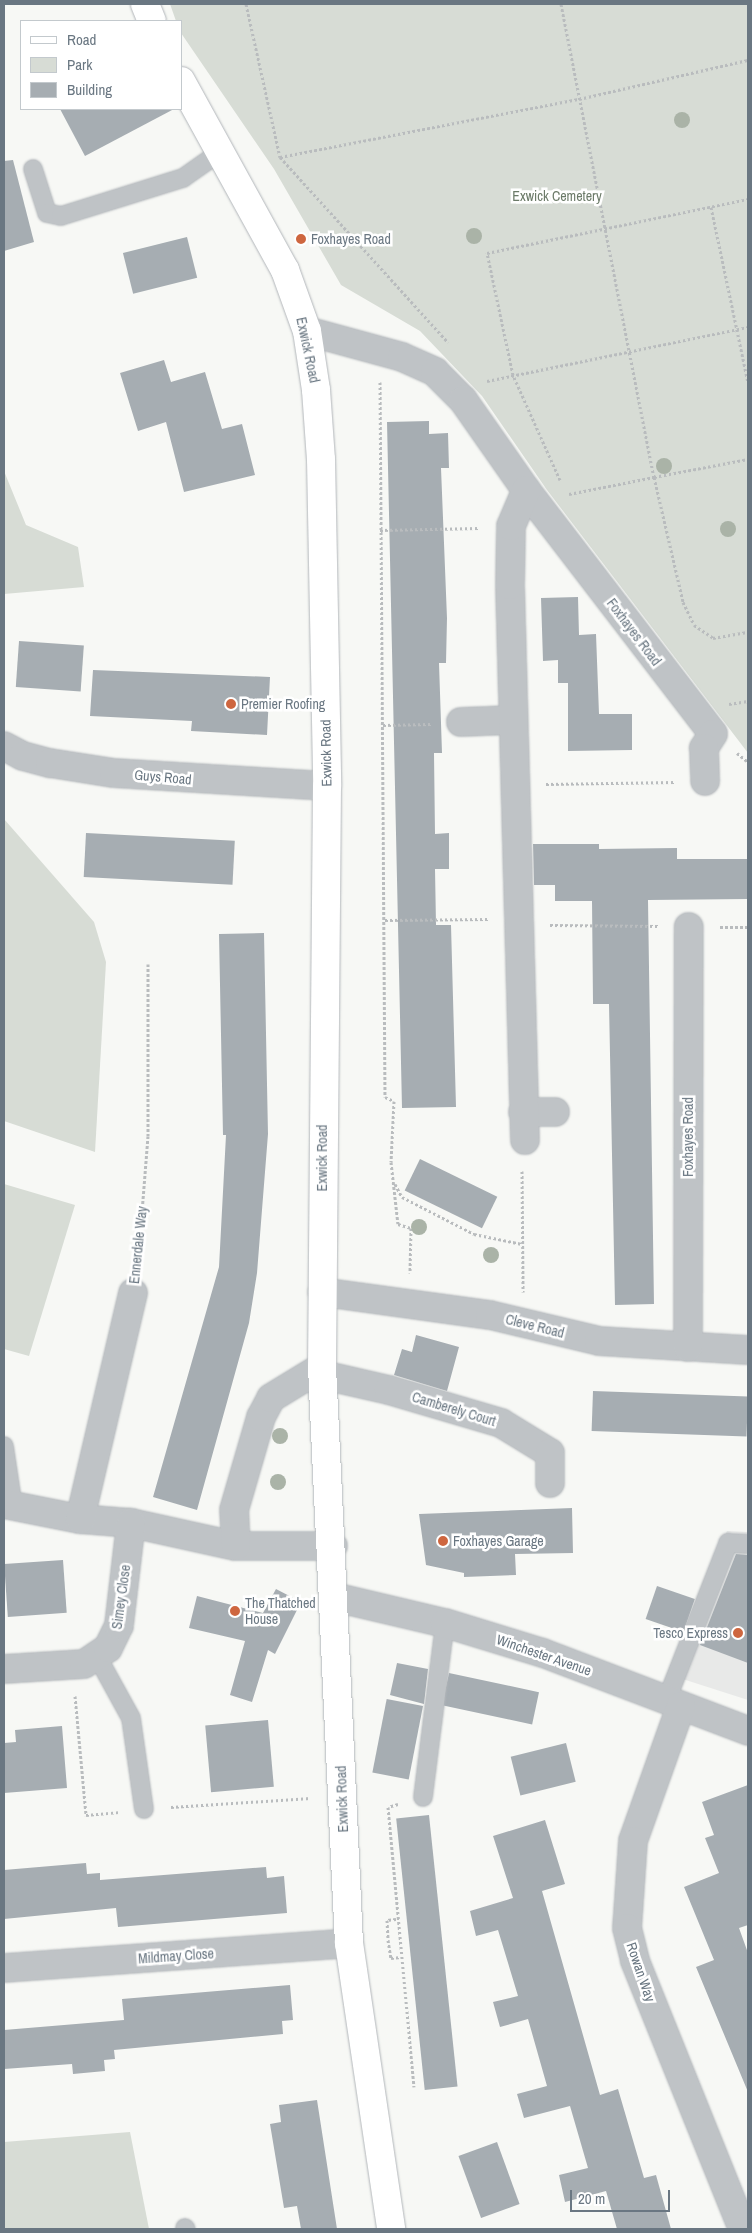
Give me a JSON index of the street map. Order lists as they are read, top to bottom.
{
  "streets": {
    "street": [
      "Exwick Road",
      "Foxhayes Road",
      "Guys Road",
      "Ennerdale Way",
      "Cleve Road",
      "Camberely Court",
      "Simey Close",
      "Winchester Avenue",
      "Mildmay Close",
      "Rowan Way"
    ]
  },
  "crossings": [
    ["Exwick Road", "Foxhayes Road"],
    ["Exwick Road", "Guys Road"],
    ["Exwick Road", "Cleve Road"],
    ["Exwick Road", "Camberely Court"],
    ["Exwick Road", "Winchester Avenue"],
    ["Exwick Road", "Mildmay Close"],
    ["Foxhayes Road", "Cleve Road"],
    ["Winchester Avenue", "Rowan Way"]
  ],
  "parks": ["Exwick Cemetery"],
  "places": [
    "Foxhayes Road",
    "Premier Roofing",
    "Foxhayes Garage",
    "The Thatched House",
    "Tesco Express"
  ],
  "legend": ["Road", "Park", "Building"],
  "scale_bar": "20 m"
}
